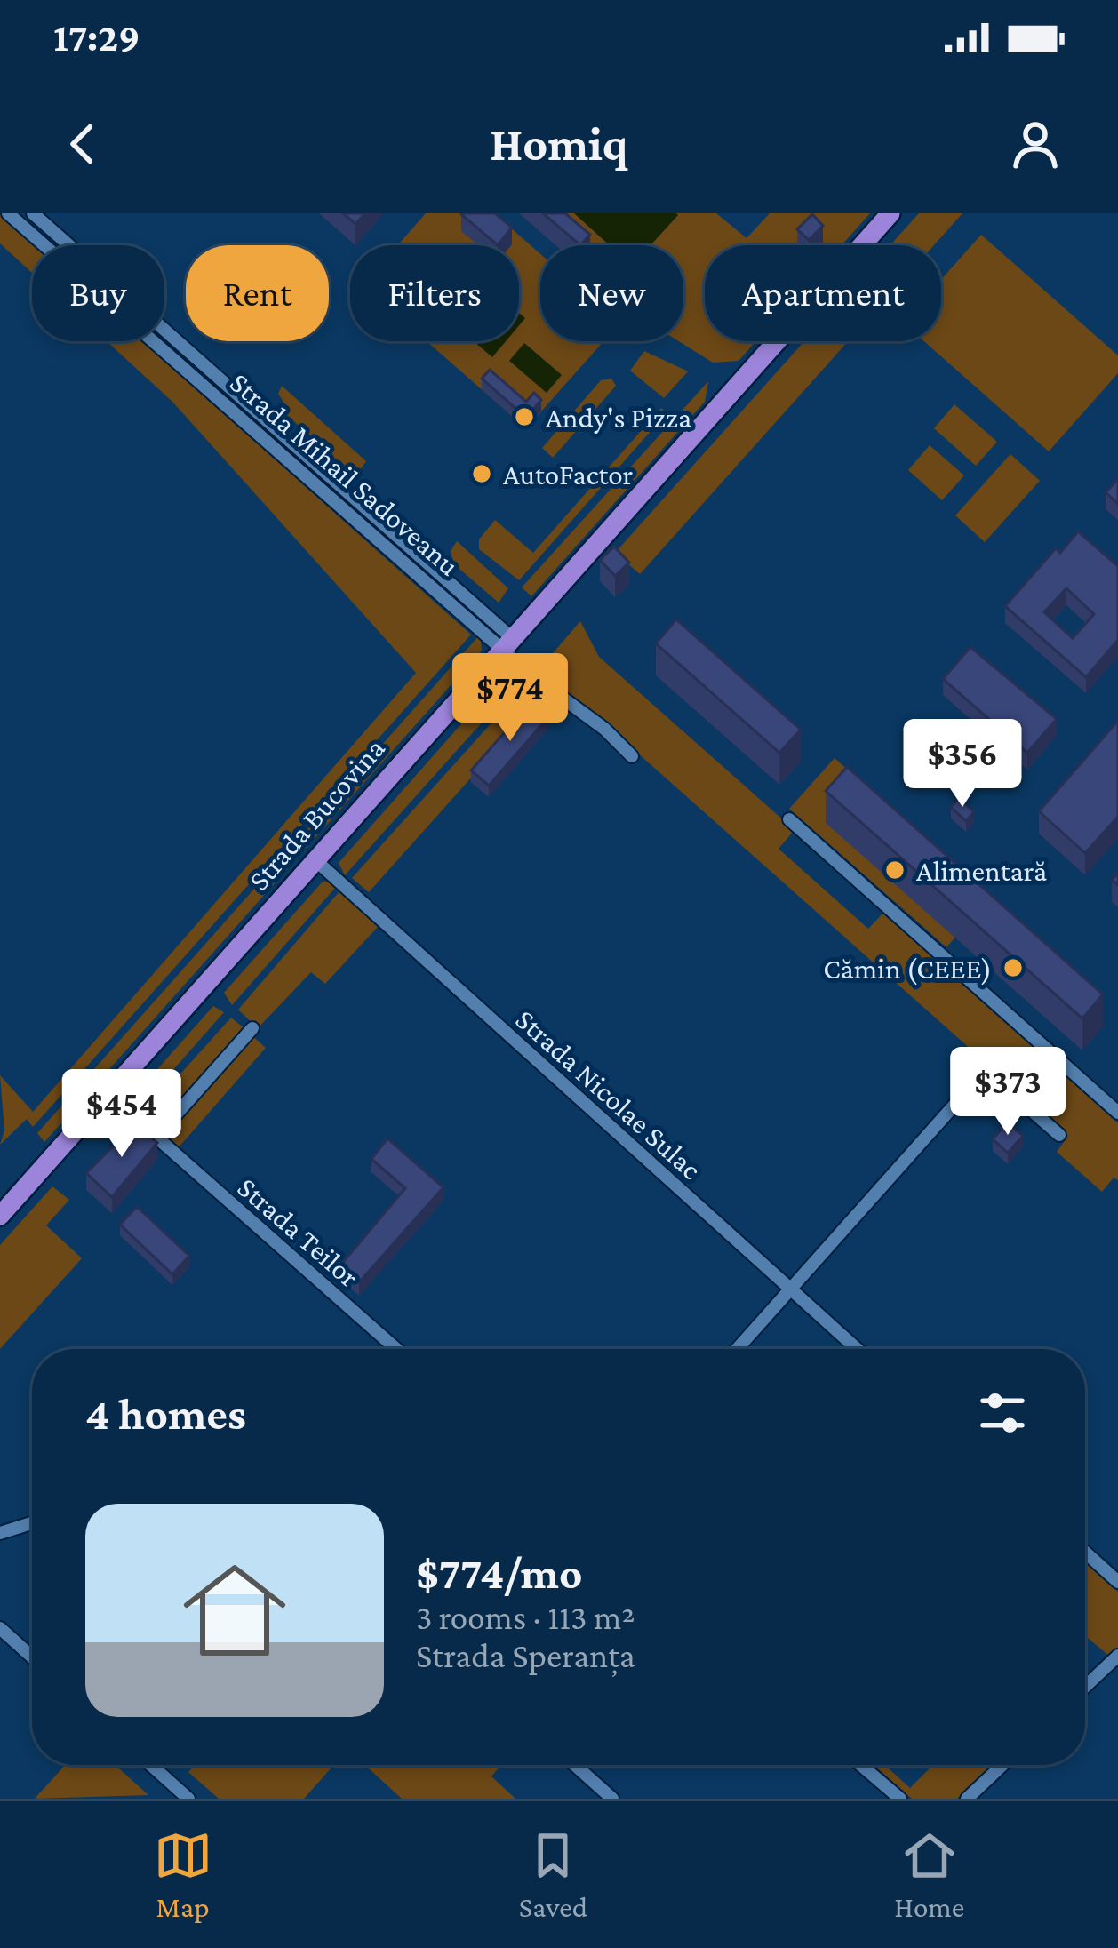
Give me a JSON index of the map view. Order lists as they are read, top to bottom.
{
  "streets": {
    "main road": ["Strada Bucovina"],
    "street": ["Strada Mihail Sadoveanu", "Strada Nicolae Sulac", "Strada Teilor"]
  },
  "crossings": [
    ["Strada Mihail Sadoveanu", "Strada Bucovina"],
    ["Strada Bucovina", "Strada Nicolae Sulac"],
    ["Strada Bucovina", "Strada Teilor"]
  ],
  "places": [
    "Andy's Pizza",
    "AutoFactor",
    "Alimentară",
    "Cămin (CEEE)"
  ],
  "page": {
    "status": "17:29",
    "header": "Homiq",
    "chip": [
      "Buy",
      "Rent",
      "Filters",
      "New",
      "Apartment"
    ],
    "price": [
      "$774",
      "$356",
      "$373",
      "$454"
    ],
    "heading": "4 homes",
    "list": [
      {
        "name": "$774/mo",
        "note": "3 rooms · 113 m² · Strada Speranța"
      }
    ],
    "tabs": ["Map", "Saved", "Home"]
  }
}
